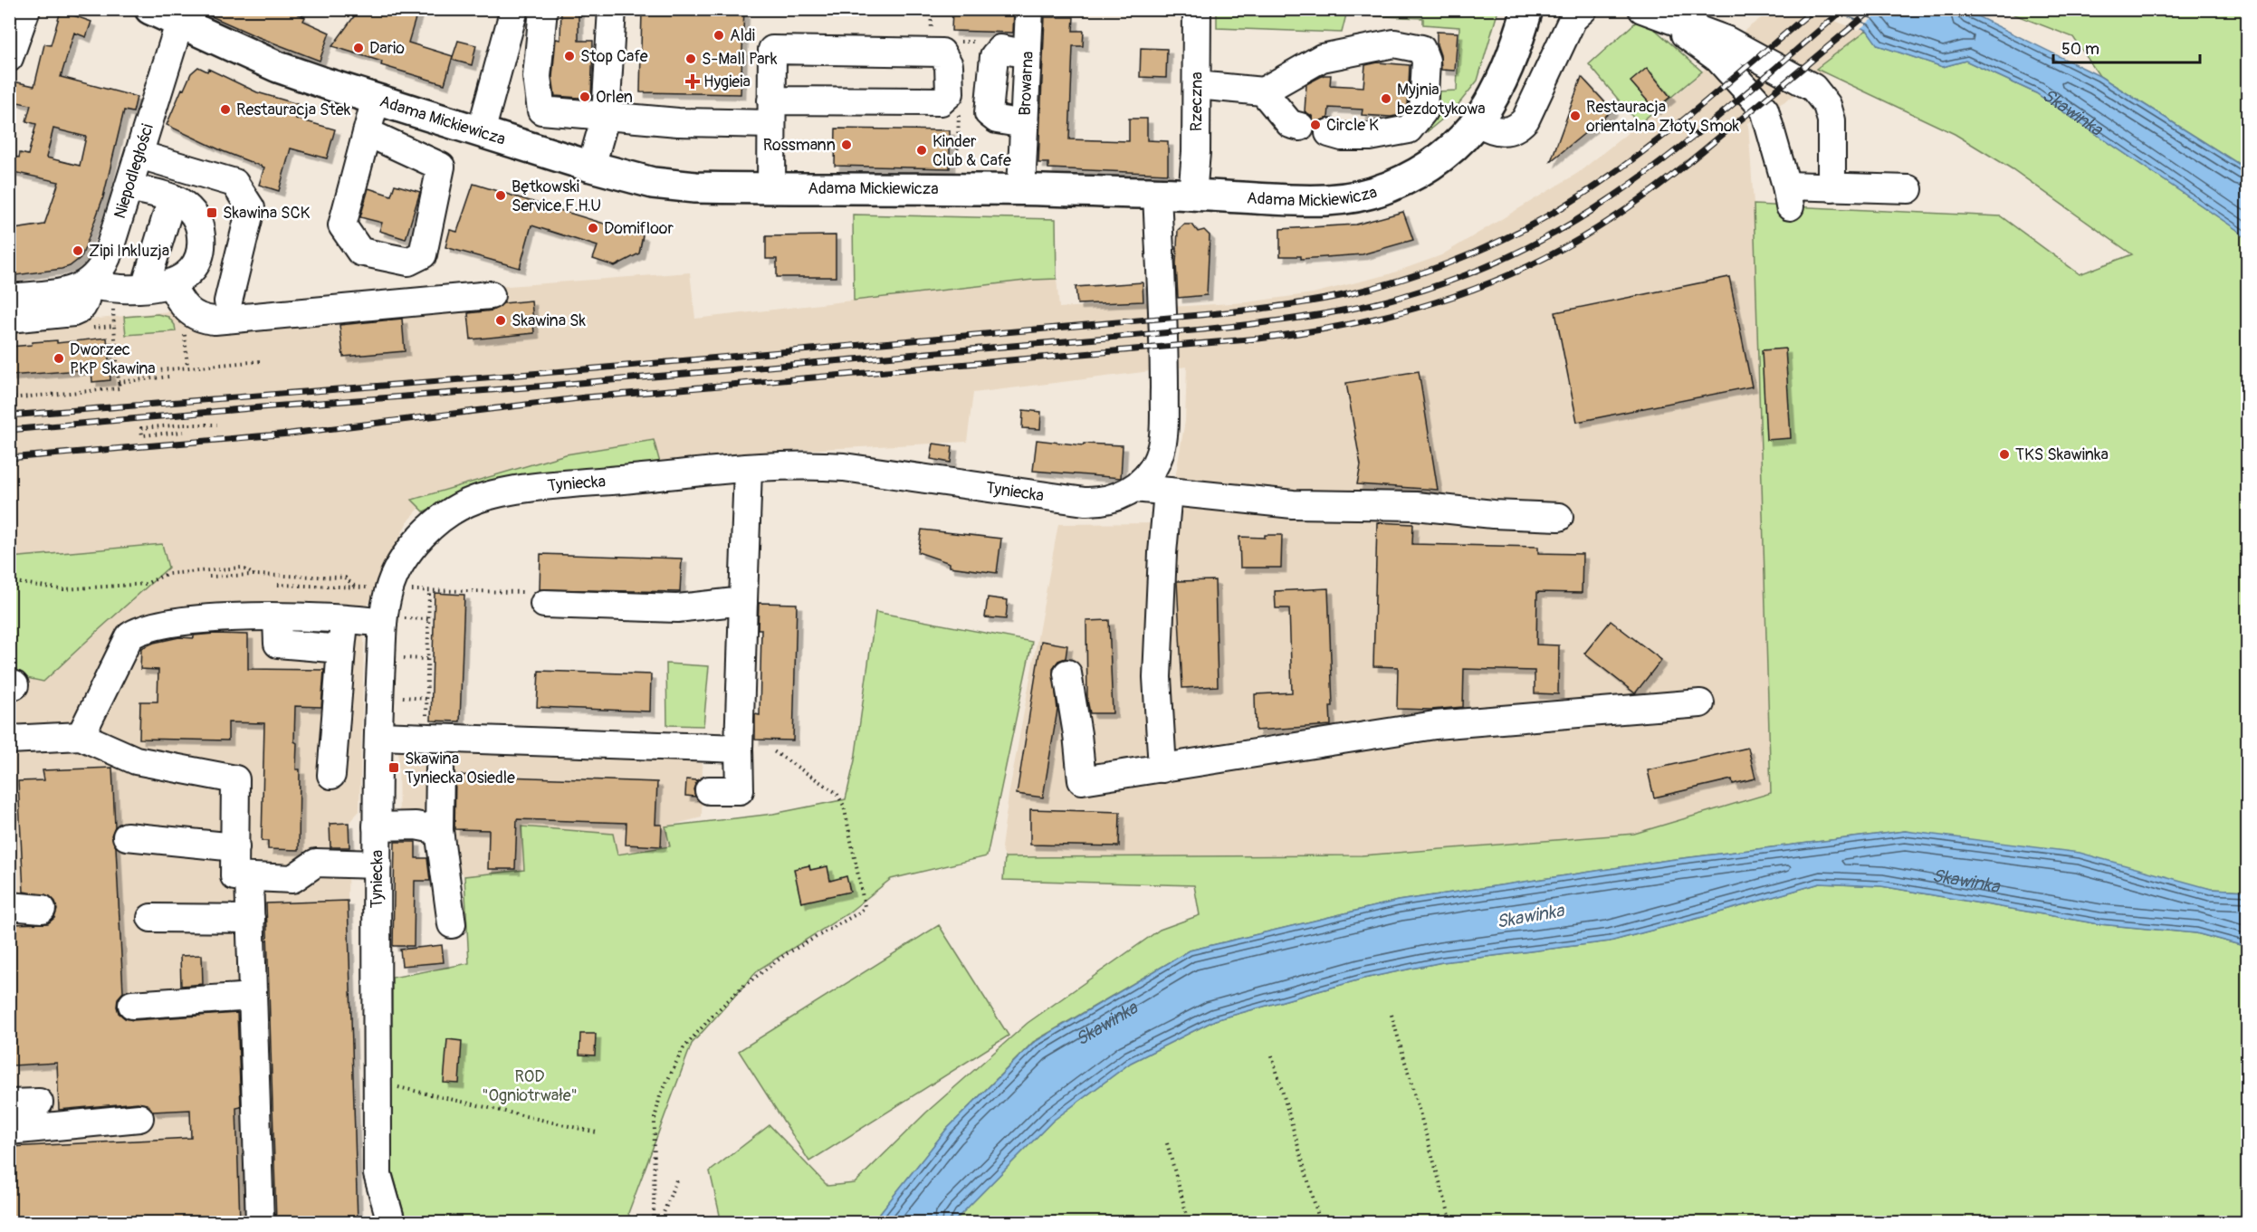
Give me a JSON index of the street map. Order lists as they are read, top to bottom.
{
  "streets": {
    "main road": ["Adama Mickiewicza"],
    "street": [
      "Browarna",
      "Rzeczna",
      "Niepodległości",
      "Tyniecka"
    ]
  },
  "crossings": [
    ["Browarna", "Adama Mickiewicza"],
    ["Rzeczna", "Adama Mickiewicza"],
    ["Adama Mickiewicza", "Niepodległości"],
    ["Adama Mickiewicza", "Tyniecka"]
  ],
  "water": ["Skawinka"],
  "parks": ["ROD \"Ogniotrwałe\""],
  "places": {
    "other": [
      "Aldi",
      "Dario",
      "Stop Cafe",
      "S-Mall Park",
      "Orlen",
      "Myjnia bezdotykowa",
      "Restauracja Stek",
      "Restauracja orientalna Złoty Smok",
      "Circle K",
      "Rossmann",
      "Kinder Club & Cafe",
      "Bętkowski Service F.H.U",
      "Domifloor",
      "Zipi Inkluzja",
      "Skawina Sk",
      "Dworzec PKP Skawina",
      "TKS Skawinka"
    ],
    "health": ["Hygieia"],
    "transit": ["Skawina SCK", "Skawina Tyniecka Osiedle"]
  },
  "scale_bar": "50 m"
}
